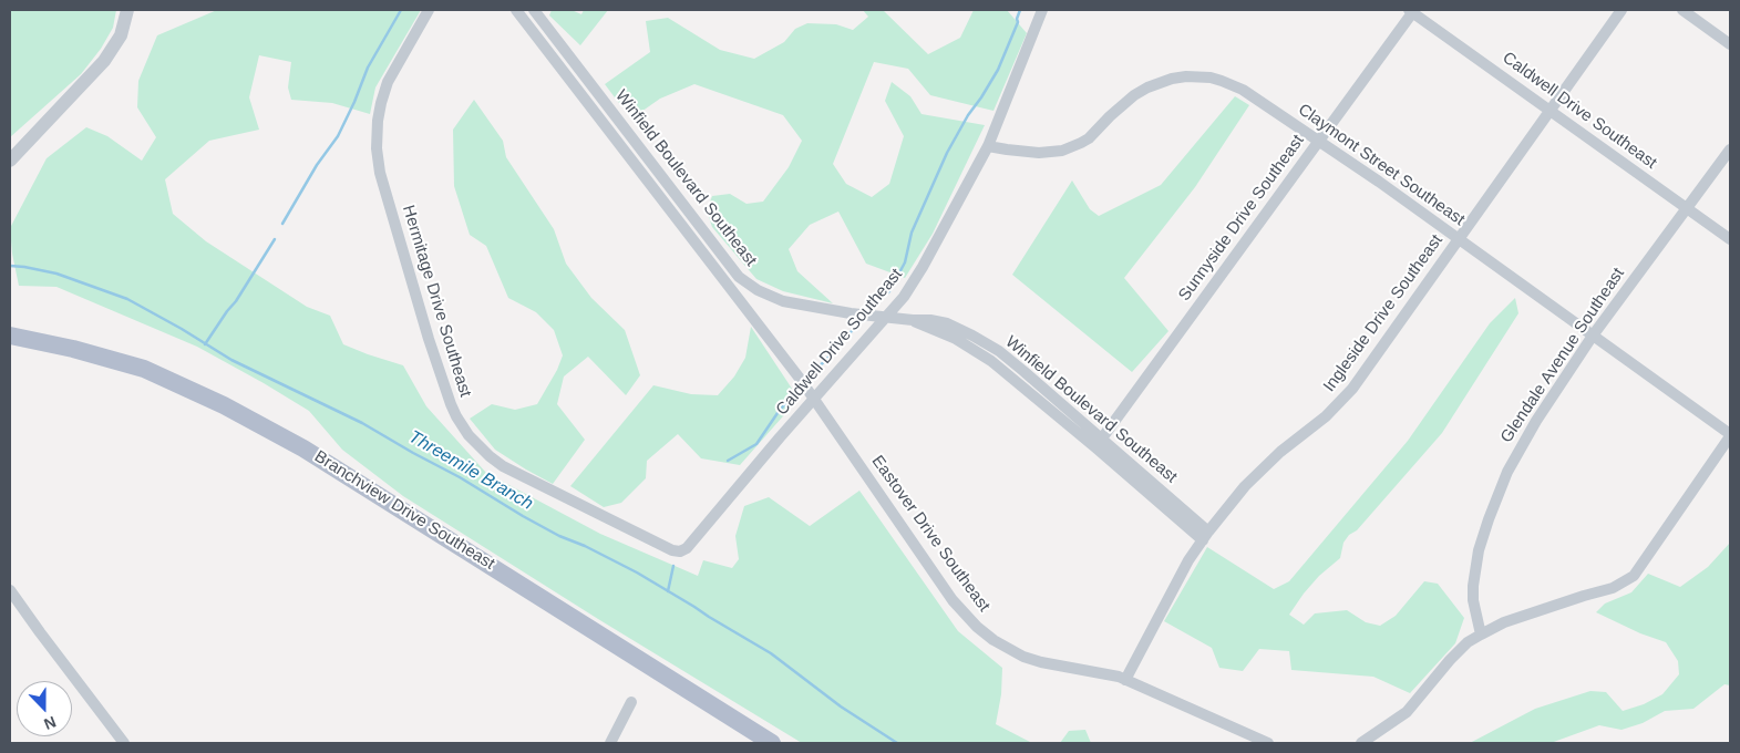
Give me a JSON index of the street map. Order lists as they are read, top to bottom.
{
  "streets": {
    "main road": ["Branchview Drive Southeast"],
    "street": [
      "Caldwell Drive Southeast",
      "Claymont Street Southeast",
      "Winfield Boulevard Southeast",
      "Sunnyside Drive Southeast",
      "Hermitage Drive Southeast",
      "Ingleside Drive Southeast",
      "Glendale Avenue Southeast",
      "Eastover Drive Southeast"
    ]
  },
  "crossings": [
    ["Caldwell Drive Southeast", "Claymont Street Southeast"],
    ["Caldwell Drive Southeast", "Winfield Boulevard Southeast"],
    ["Caldwell Drive Southeast", "Sunnyside Drive Southeast"],
    ["Caldwell Drive Southeast", "Hermitage Drive Southeast"],
    ["Caldwell Drive Southeast", "Ingleside Drive Southeast"],
    ["Caldwell Drive Southeast", "Glendale Avenue Southeast"],
    ["Caldwell Drive Southeast", "Eastover Drive Southeast"],
    ["Claymont Street Southeast", "Sunnyside Drive Southeast"],
    ["Claymont Street Southeast", "Ingleside Drive Southeast"],
    ["Claymont Street Southeast", "Glendale Avenue Southeast"],
    ["Winfield Boulevard Southeast", "Sunnyside Drive Southeast"],
    ["Winfield Boulevard Southeast", "Ingleside Drive Southeast"],
    ["Winfield Boulevard Southeast", "Eastover Drive Southeast"],
    ["Ingleside Drive Southeast", "Eastover Drive Southeast"]
  ],
  "water": ["Threemile Branch"],
  "north": "bottom"
}
